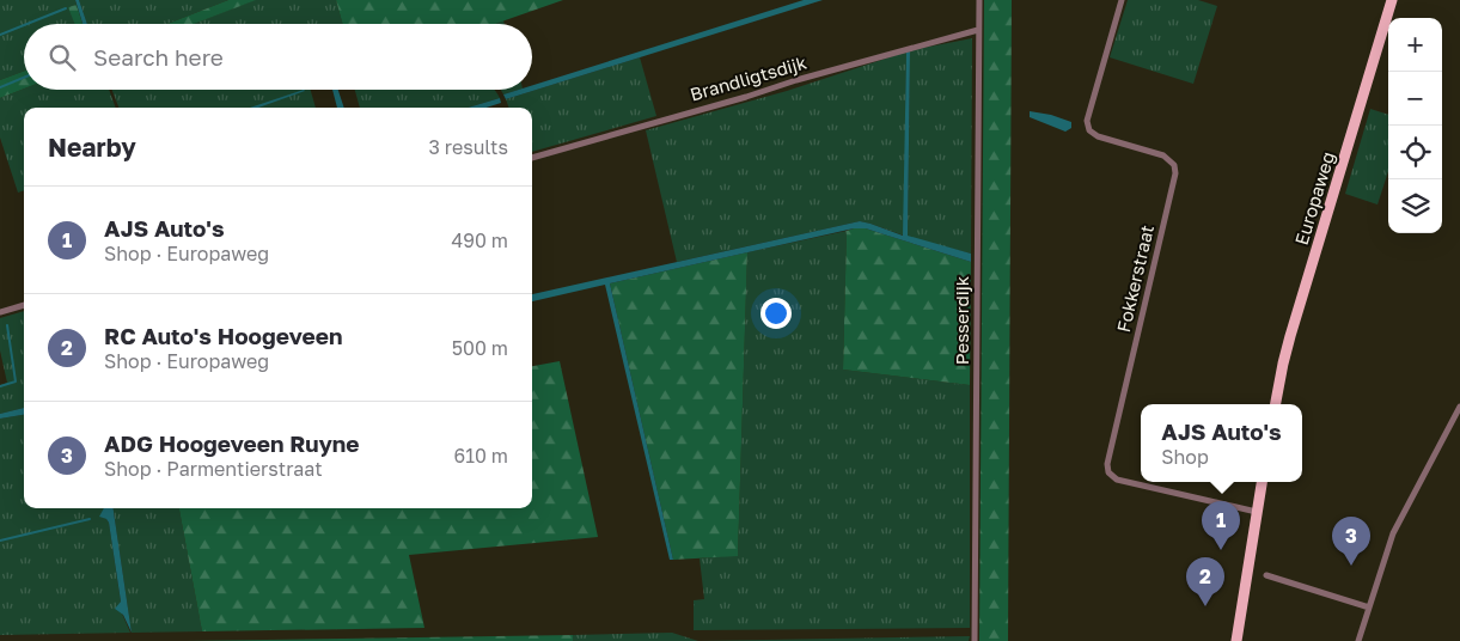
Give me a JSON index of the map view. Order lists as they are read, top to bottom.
{
  "streets": {
    "main road": ["Europaweg"],
    "street": ["Brandligtsdijk", "Fokkerstraat", "Pesserdijk"]
  },
  "crossings": [
    ["Brandligtsdijk", "Pesserdijk"]
  ],
  "page": {
    "map_buttons": ["+", "−"],
    "search": "Search here",
    "heading": ["Nearby", "3 results"],
    "list": [
      {
        "mark": "1",
        "name": "AJS Auto's",
        "note": "Shop · Europaweg",
        "value": "490 m"
      },
      {
        "mark": "2",
        "name": "RC Auto's Hoogeveen",
        "note": "Shop · Europaweg",
        "value": "500 m"
      },
      {
        "mark": "3",
        "name": "ADG Hoogeveen Ruyne",
        "note": "Shop · Parmentierstraat",
        "value": "610 m"
      }
    ],
    "popup": ["AJS Auto's", "Shop"],
    "pins": ["1", "3", "2"]
  }
}
